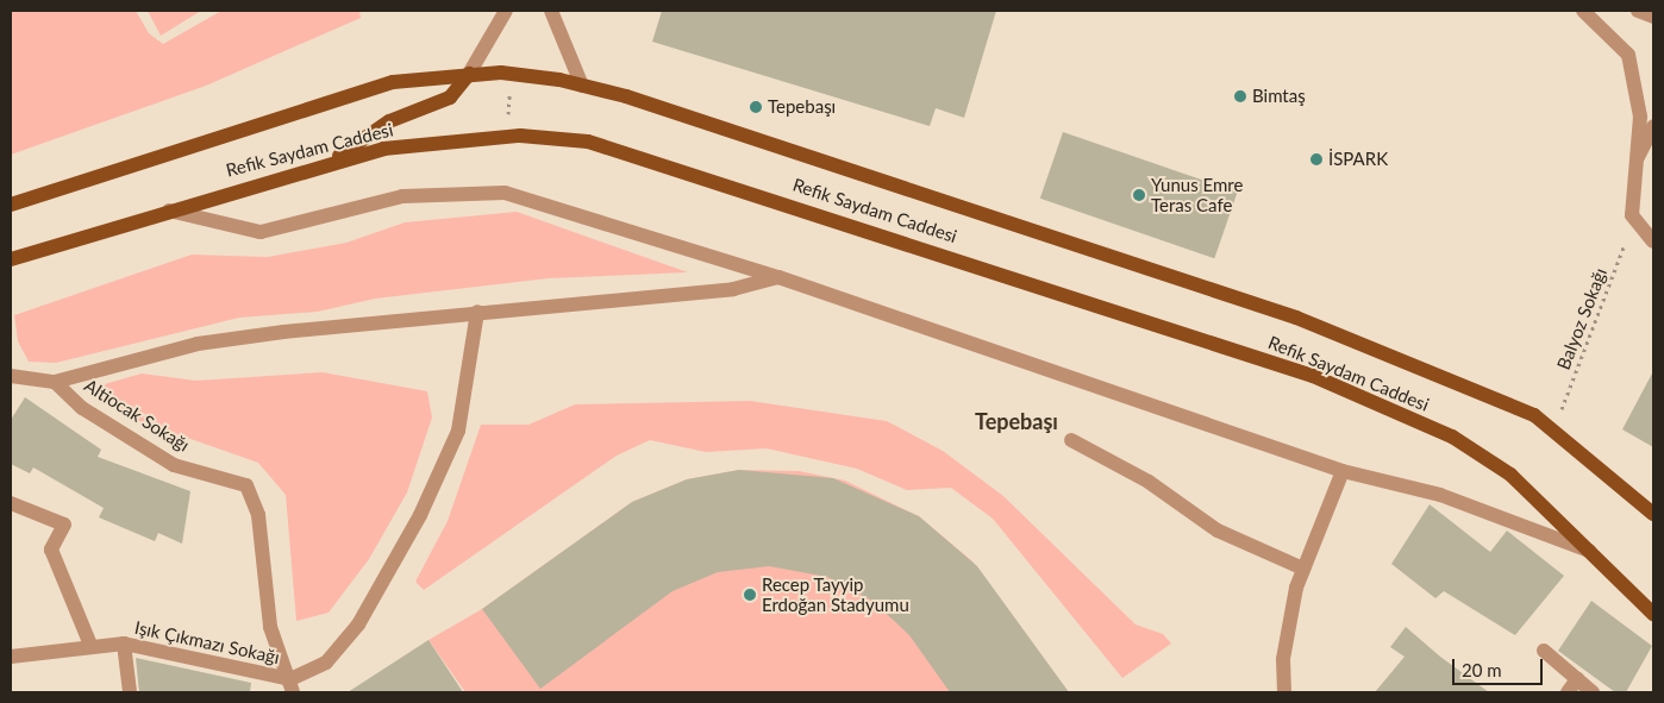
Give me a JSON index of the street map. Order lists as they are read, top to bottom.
{
  "streets": {
    "main road": ["Refik Saydam Caddesi"],
    "street": ["Altiocak Sokağı", "Işık Çıkmazı Sokağı"],
    "path": ["Balyoz Sokağı"]
  },
  "crossings": [
    ["Refik Saydam Caddesi", "Balyoz Sokağı"],
    ["Altiocak Sokağı", "Işık Çıkmazı Sokağı"]
  ],
  "districts": ["Tepebaşı"],
  "places": [
    "Bimtaş",
    "Tepebaşı",
    "İSPARK",
    "Yunus Emre Teras Cafe",
    "Recep Tayyip Erdoğan Stadyumu"
  ],
  "scale_bar": "20 m"
}
